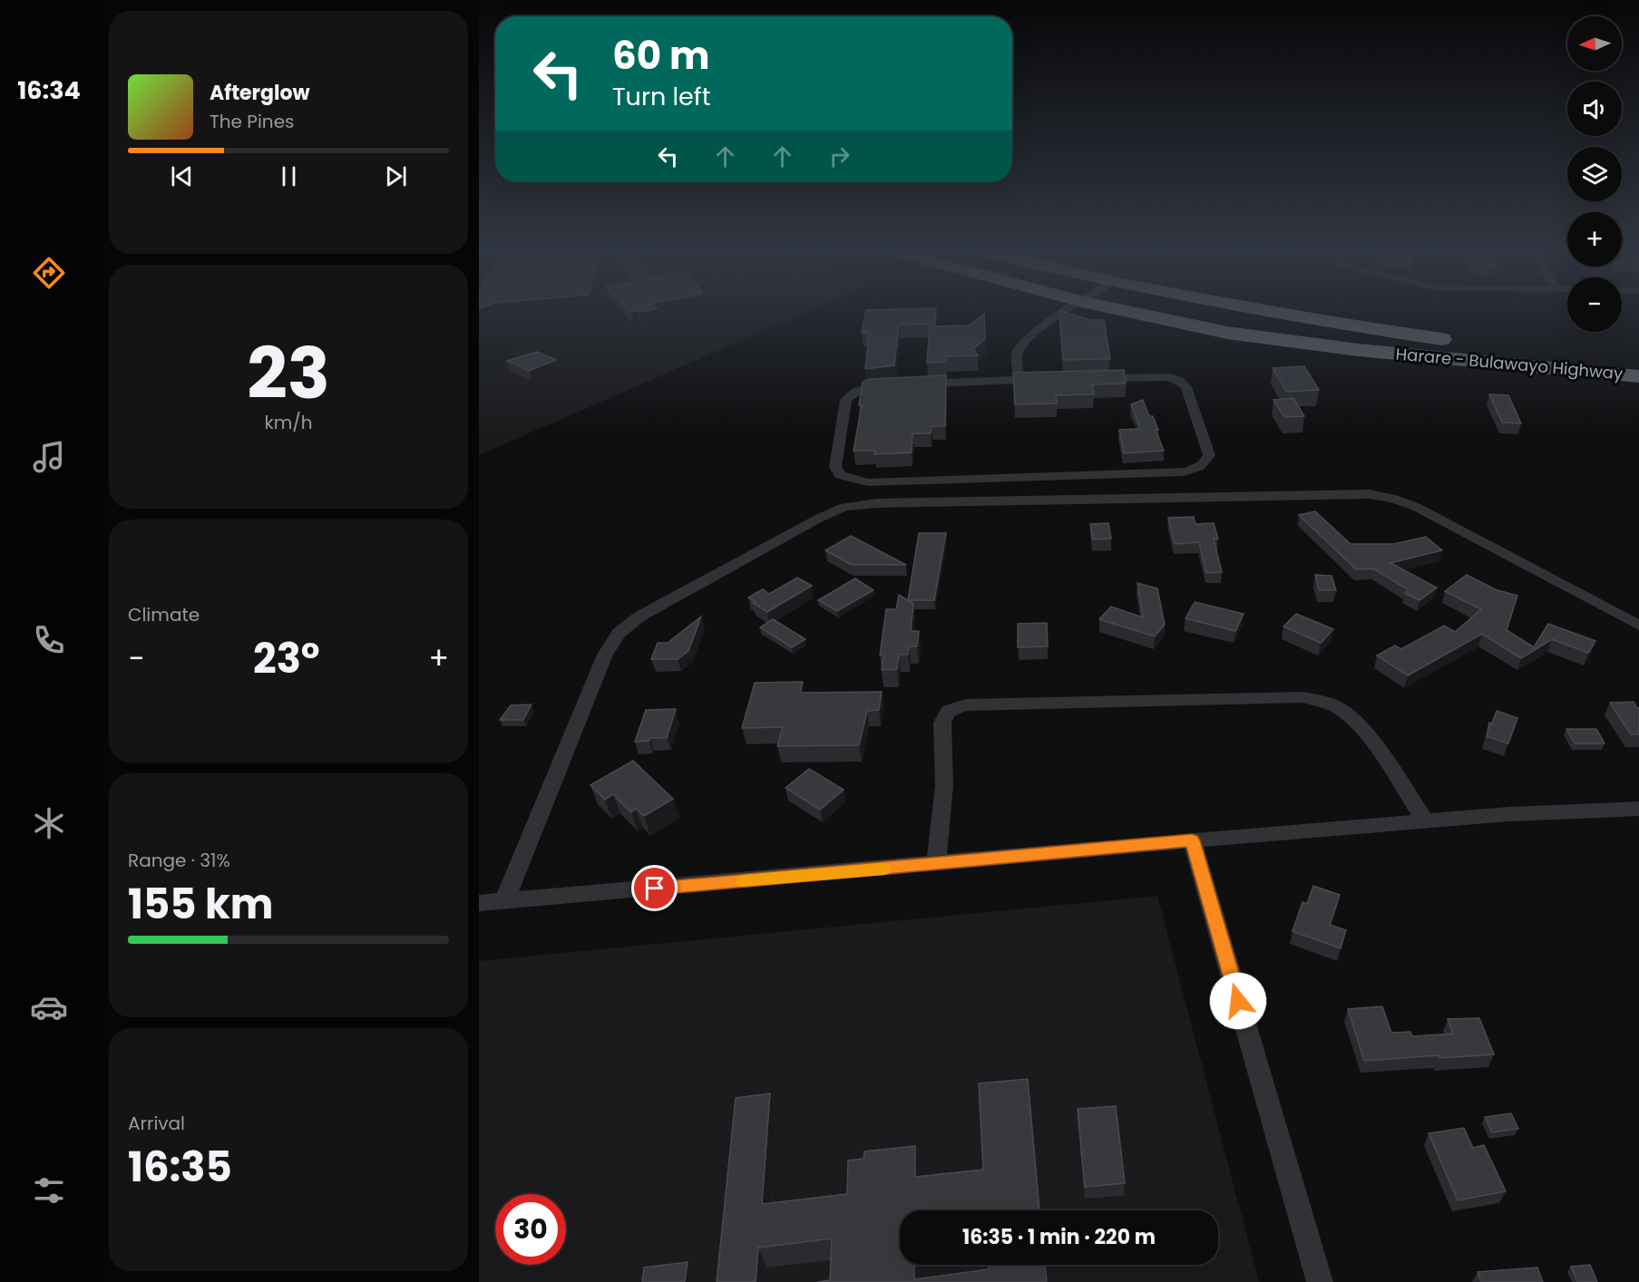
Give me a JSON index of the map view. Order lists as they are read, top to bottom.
{
  "streets": {
    "highway": ["Harare - Bulawayo Highway"]
  },
  "north": "left",
  "page": {
    "tabs": "16:34",
    "map_buttons": ["+", "−"],
    "turn": ["60 m", "Turn left"],
    "song": ["Afterglow", "The Pines"],
    "tile": [
      ["23", "km/h"],
      "Climate",
      ["Range · 31%", "155 km"],
      ["Arrival", "16:35"]
    ],
    "heat": ["−", "23°", "+"],
    "limit": "30",
    "trip": "16:35 · 1 min · 220 m"
  }
}
